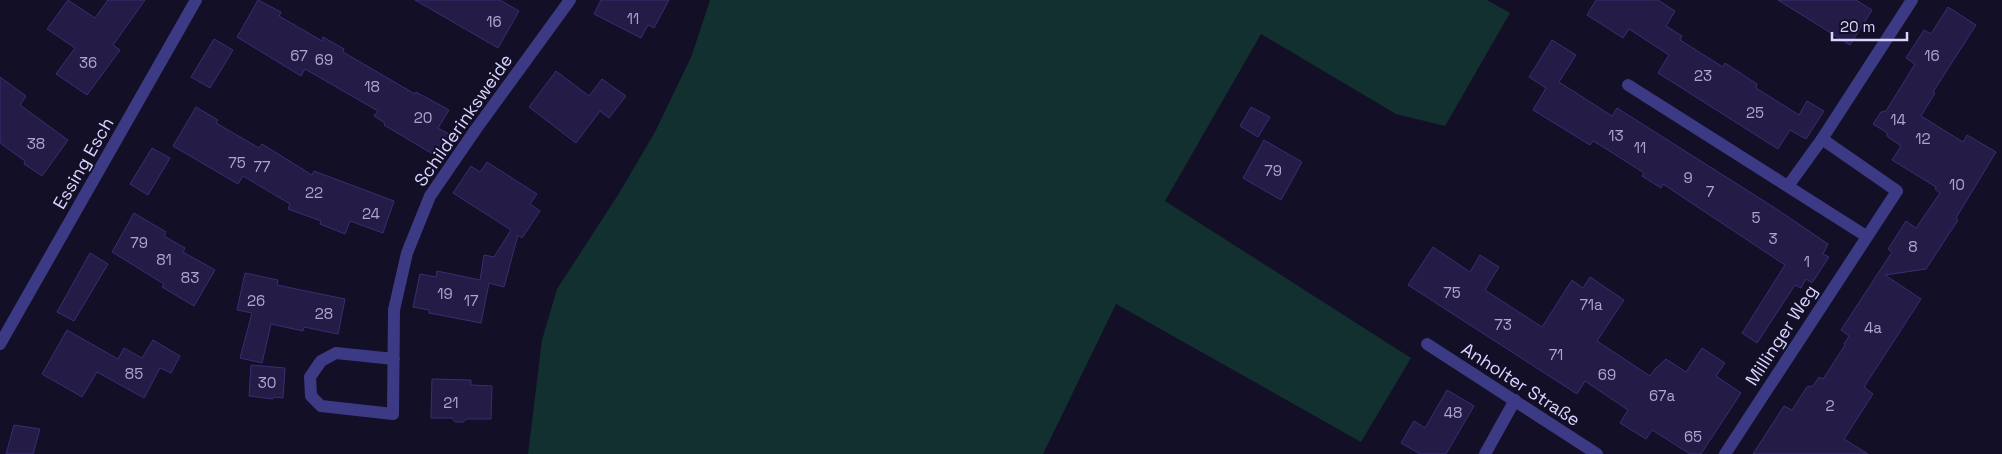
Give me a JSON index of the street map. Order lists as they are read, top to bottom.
{
  "streets": {
    "street": [
      "Schilderinksweide",
      "Essing Esch",
      "Millinger Weg",
      "Anholter Straße"
    ]
  },
  "house_numbers": [
    "11",
    "16",
    "67",
    "16",
    "69",
    "36",
    "23",
    "18",
    "25",
    "20",
    "14",
    "13",
    "12",
    "38",
    "11",
    "75",
    "77",
    "79",
    "9",
    "10",
    "7",
    "22",
    "24",
    "5",
    "3",
    "79",
    "8",
    "81",
    "1",
    "83",
    "75",
    "19",
    "26",
    "17",
    "71a",
    "28",
    "73",
    "4a",
    "71",
    "85",
    "69",
    "30",
    "67a",
    "21",
    "2",
    "48",
    "65"
  ],
  "scale_bar": "20 m"
}
